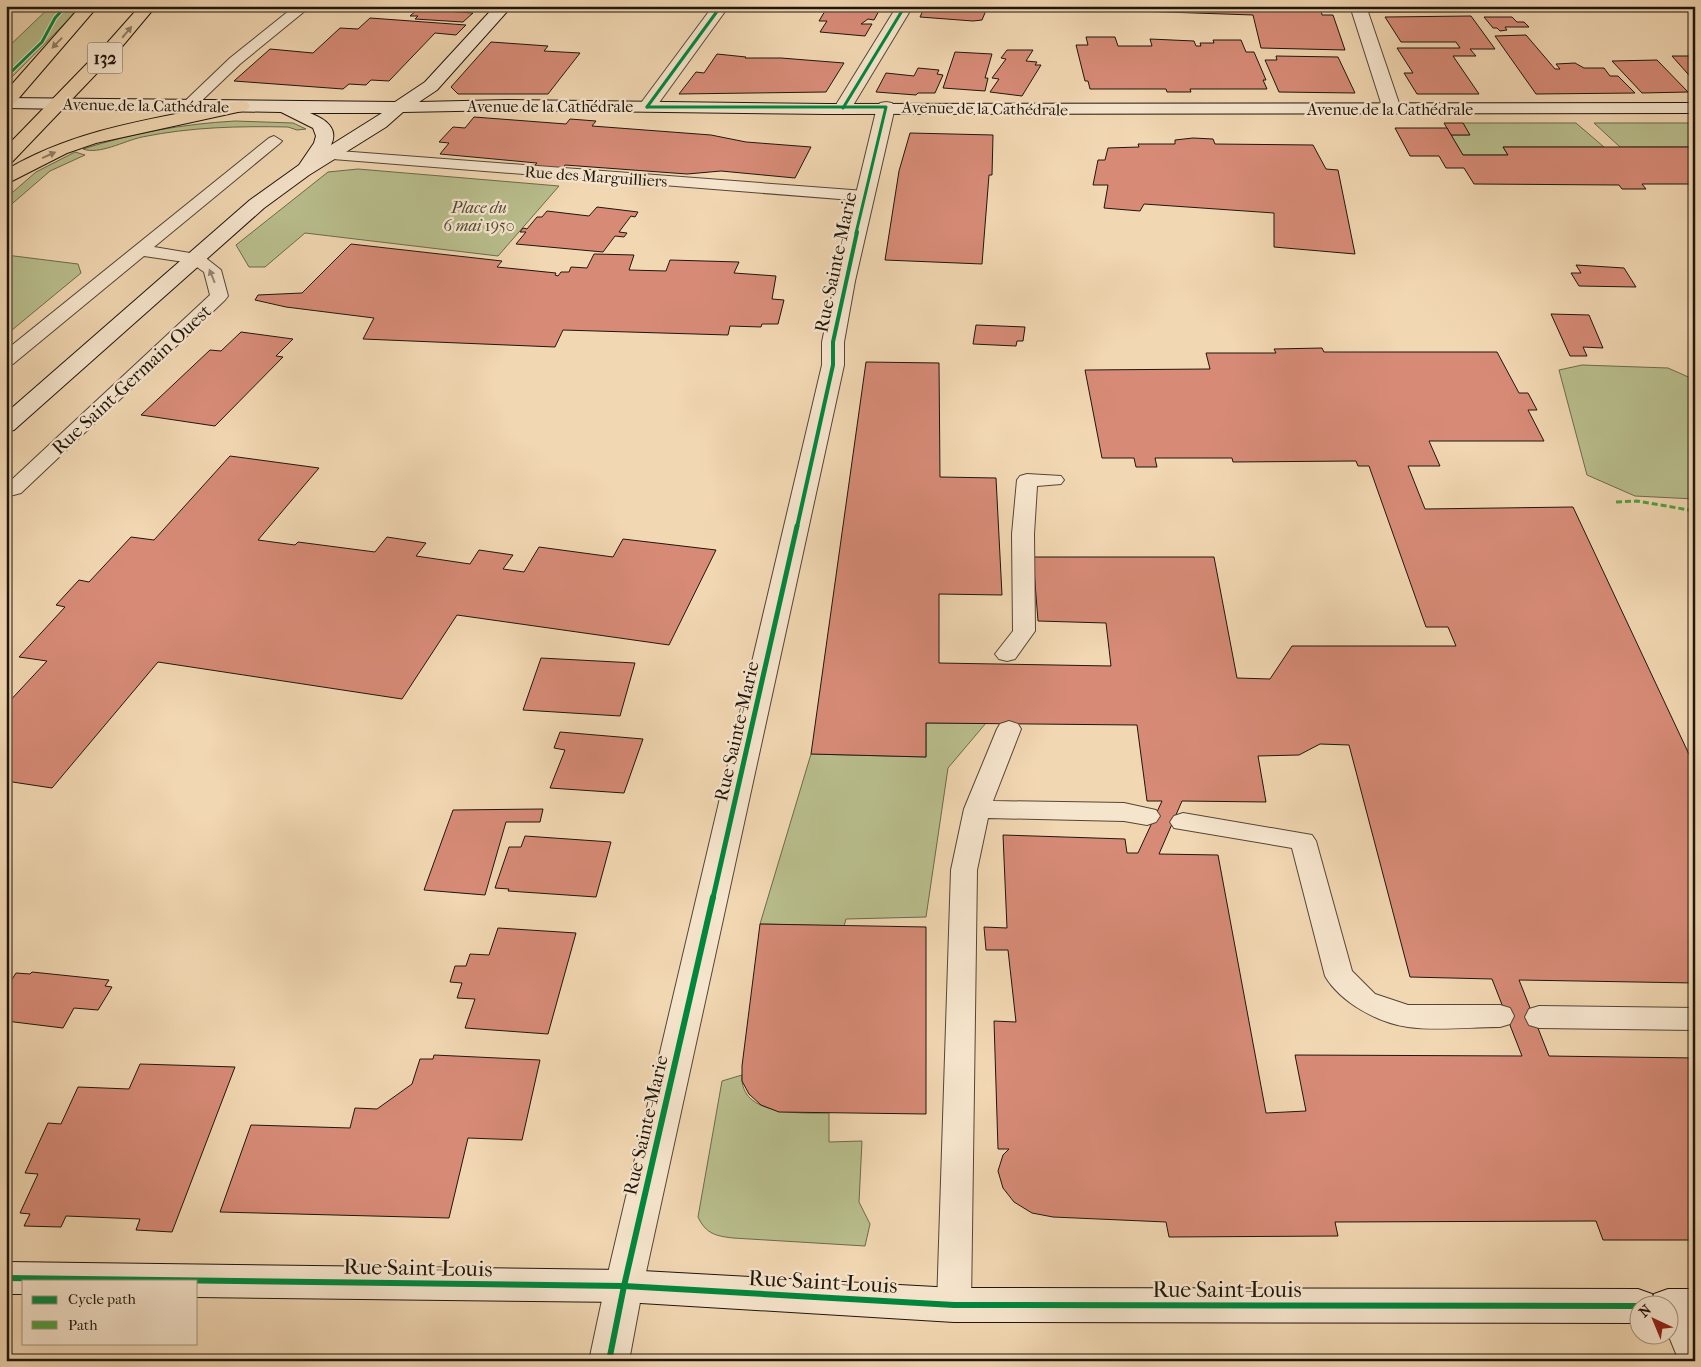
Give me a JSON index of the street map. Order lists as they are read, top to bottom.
{
  "streets": {
    "main road": ["132"],
    "street": ["Avenue de la Cathédrale", "Rue Sainte-Marie", "Rue Saint-Louis"],
    "lane": ["Rue des Marguilliers", "Rue Saint-Germain Ouest"]
  },
  "crossings": [
    ["132", "Avenue de la Cathédrale"],
    ["Avenue de la Cathédrale", "Rue Sainte-Marie"],
    ["Rue des Marguilliers", "Rue Sainte-Marie"],
    ["Rue Sainte-Marie", "Rue Saint-Louis"]
  ],
  "one_way": ["Rue Saint-Germain Ouest"],
  "parks": ["Place du 6 mai 1950"],
  "legend": ["Cycle path", "Path"],
  "north": "top left"
}
